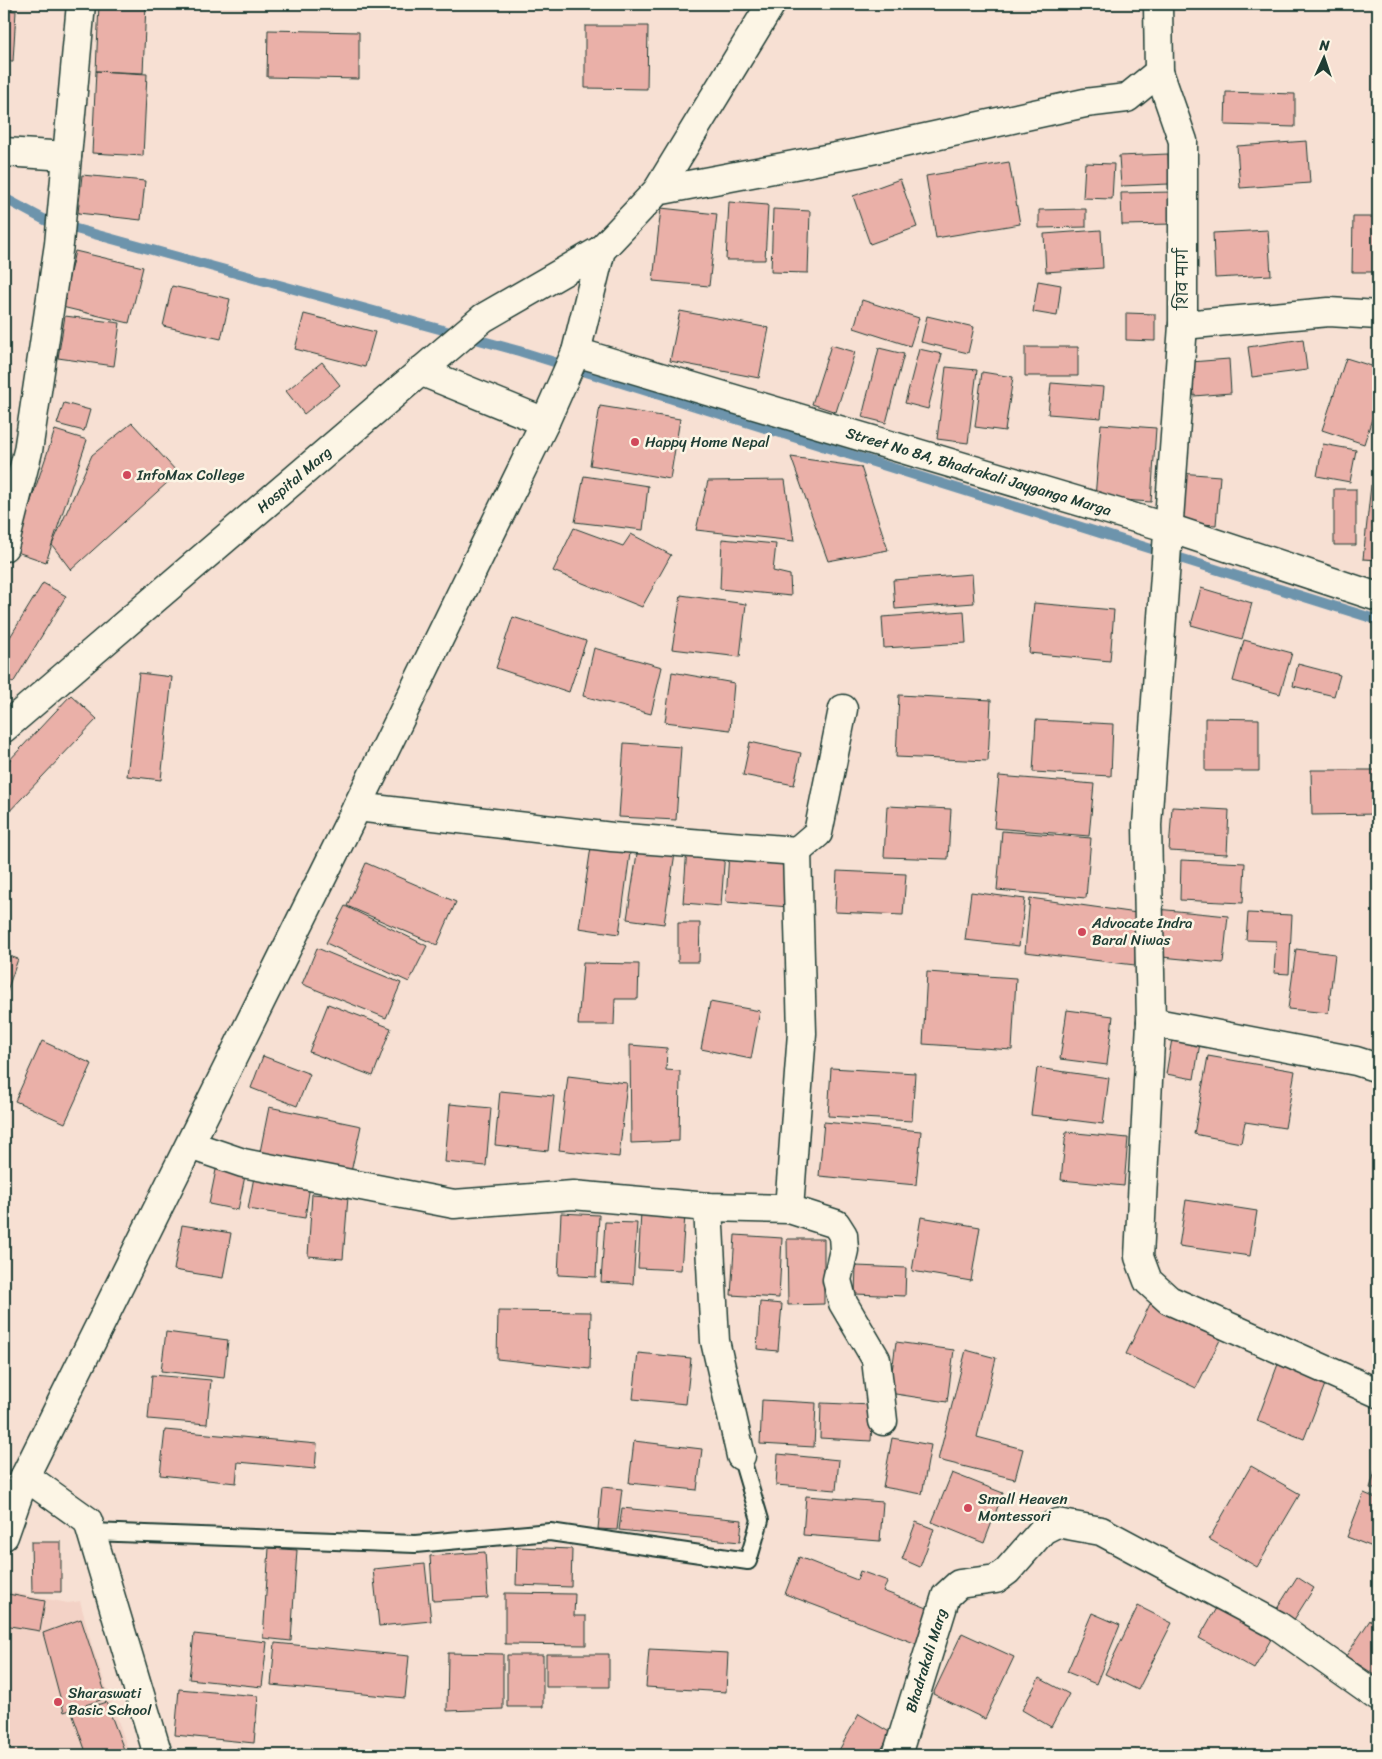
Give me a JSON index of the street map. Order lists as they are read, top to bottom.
{
  "streets": {
    "street": [
      "शिव मार्ग",
      "Street No 8A, Bhadrakali Jayganga Marga",
      "Hospital Marg",
      "Bhadrakali Marg"
    ]
  },
  "places": [
    "Happy Home Nepal",
    "InfoMax College",
    "Advocate Indra Baral Niwas",
    "Small Heaven Montessori",
    "Sharaswati Basic School"
  ],
  "north": "top"
}
